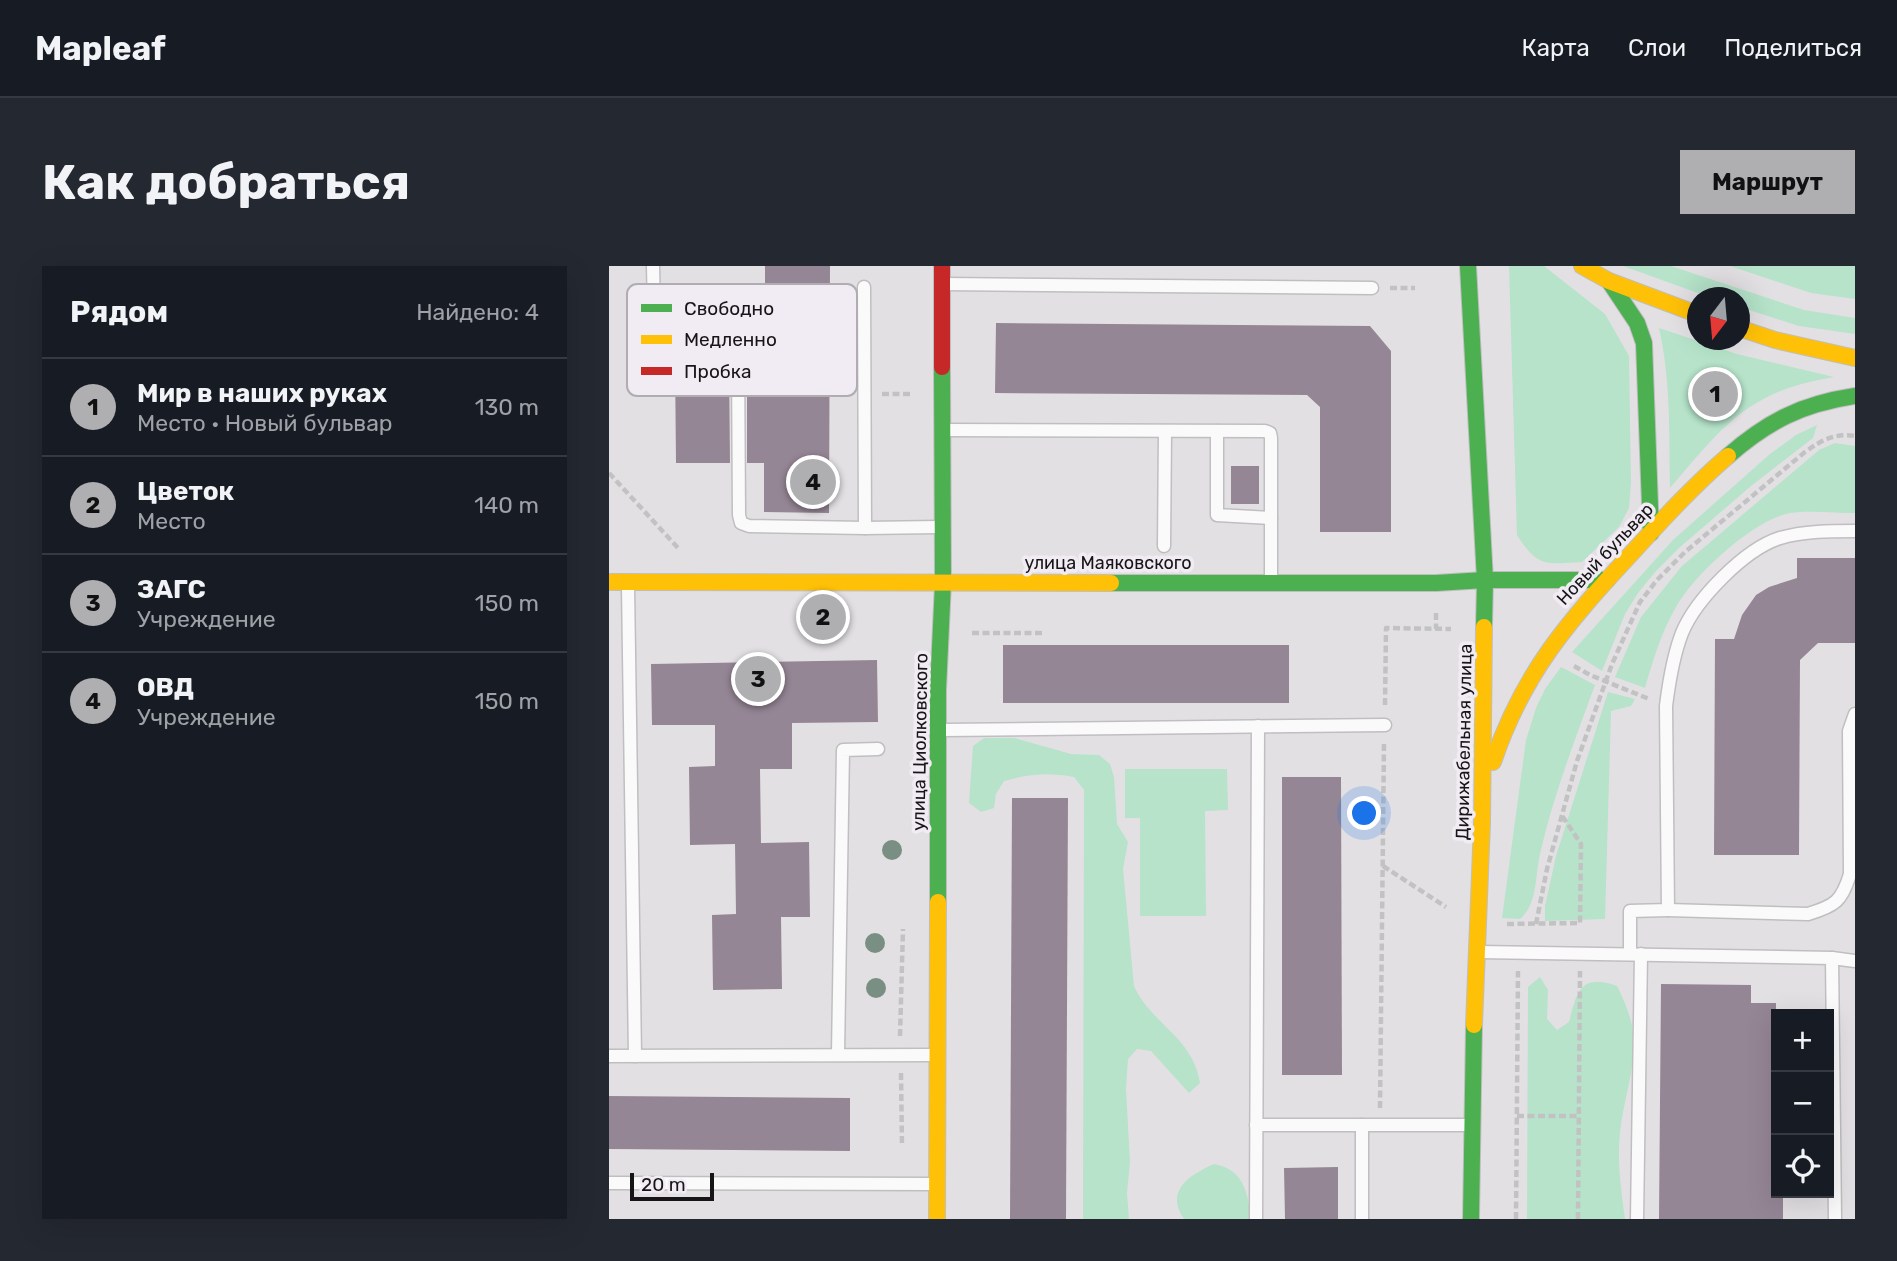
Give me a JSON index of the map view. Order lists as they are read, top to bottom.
{
  "streets": {
    "main road": [
      "Новый бульвар",
      "улица Маяковского",
      "улица Циолковского",
      "Дирижабельная улица"
    ]
  },
  "crossings": [
    ["Новый бульвар", "улица Маяковского"],
    ["Новый бульвар", "Дирижабельная улица"],
    ["улица Маяковского", "улица Циолковского"],
    ["улица Маяковского", "Дирижабельная улица"]
  ],
  "legend": ["Свободно", "Медленно", "Пробка"],
  "scale_bar": "20 m",
  "north": "bottom",
  "page": {
    "header": "Mapleaf",
    "nav": ["Карта", "Слои", "Поделиться"],
    "buttons": "Маршрут",
    "title": "Как добраться",
    "heading": ["Рядом", "Найдено: 4"],
    "list": [
      {
        "mark": "1",
        "name": "Мир в наших руках",
        "note": "Место · Новый бульвар",
        "value": "130 m"
      },
      {
        "mark": "2",
        "name": "Цветок",
        "note": "Место",
        "value": "140 m"
      },
      {
        "mark": "3",
        "name": "ЗАГС",
        "note": "Учреждение",
        "value": "150 m"
      },
      {
        "mark": "4",
        "name": "ОВД",
        "note": "Учреждение",
        "value": "150 m"
      }
    ],
    "pins": [
      "1",
      "4",
      "2",
      "3"
    ],
    "map_buttons": ["+", "−"],
    "scale": "20 m"
  }
}
